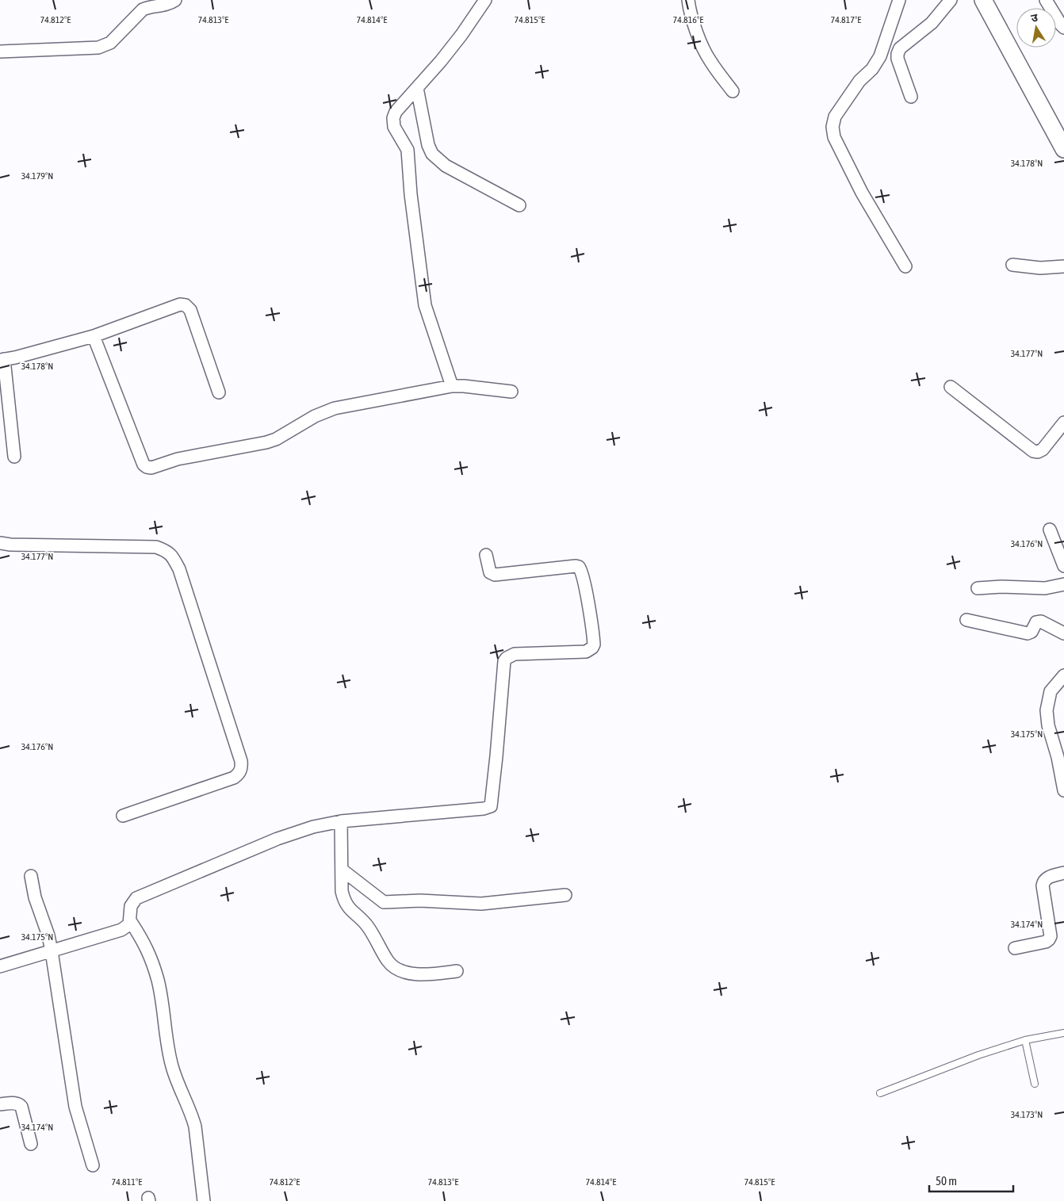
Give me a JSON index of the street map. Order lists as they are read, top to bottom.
{
  "scale_bar": "50 m",
  "north": "top",
  "coordinates": [
    "74.817°E",
    "74.812°E",
    "74.813°E",
    "74.814°E",
    "74.815°E",
    "74.816°E",
    "34.178°N",
    "34.179°N",
    "34.177°N",
    "34.176°N",
    "34.175°N",
    "34.174°N",
    "34.173°N",
    "74.811°E"
  ]
}
